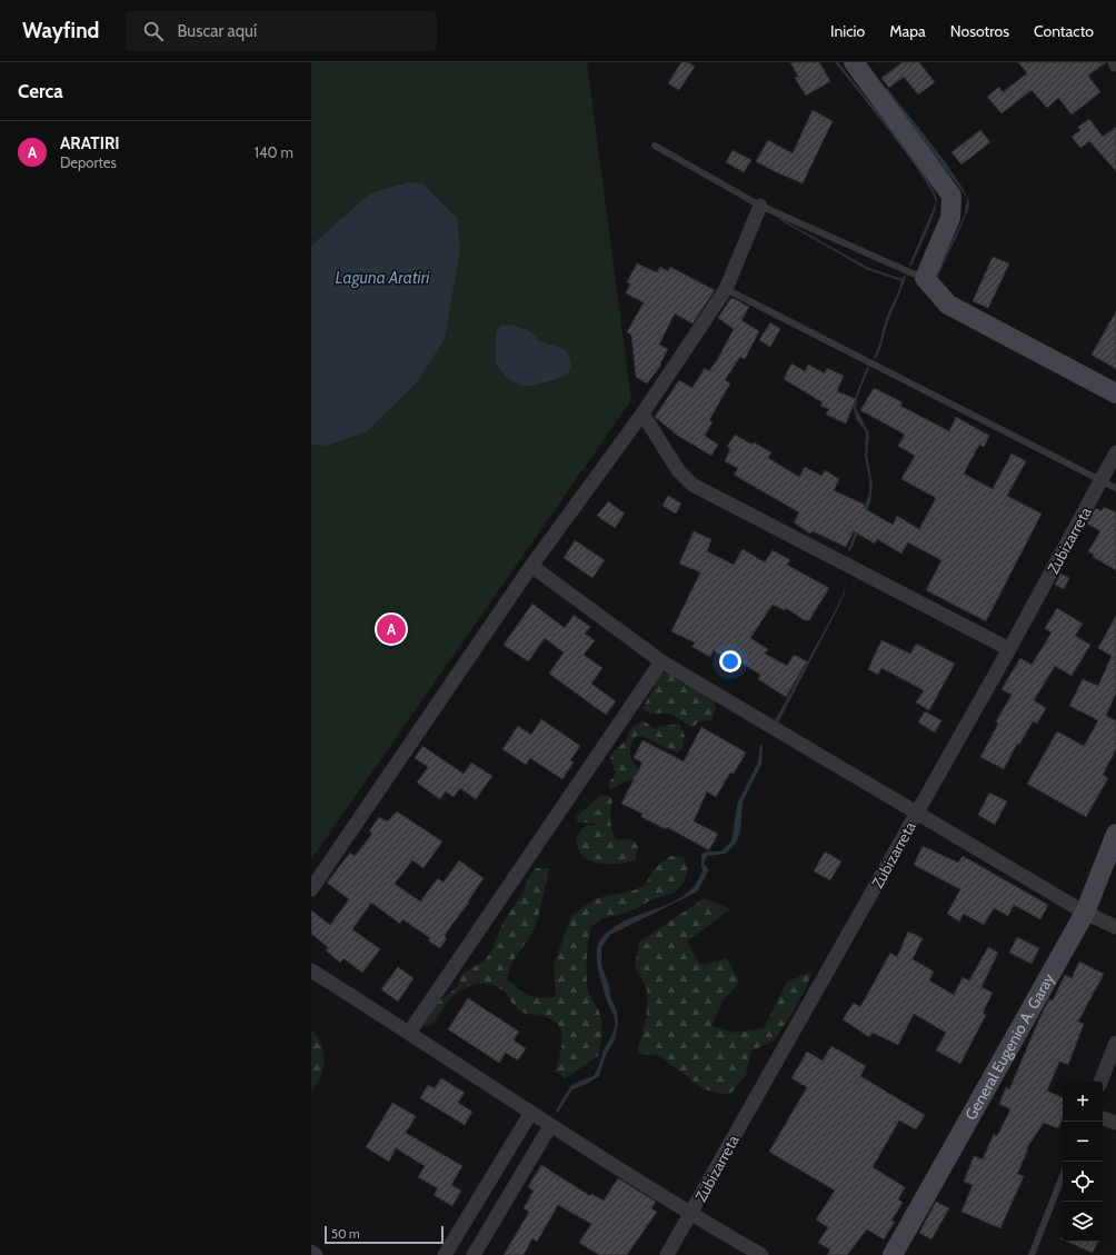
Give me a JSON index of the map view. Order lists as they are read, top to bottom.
{
  "streets": {
    "street": ["Zubizarreta", "General Eugenio A. Garay"]
  },
  "water": ["Laguna Aratiri"],
  "scale_bar": "50 m",
  "page": {
    "header": "Wayfind",
    "search": "Buscar aquí",
    "nav": [
      "Inicio",
      "Mapa",
      "Nosotros",
      "Contacto"
    ],
    "heading": "Cerca",
    "list": [
      {
        "mark": "A",
        "name": "ARATIRI",
        "note": "Deportes",
        "value": "140 m"
      }
    ],
    "pins": "A",
    "map_buttons": ["+", "−"],
    "scale": "50 m"
  }
}
